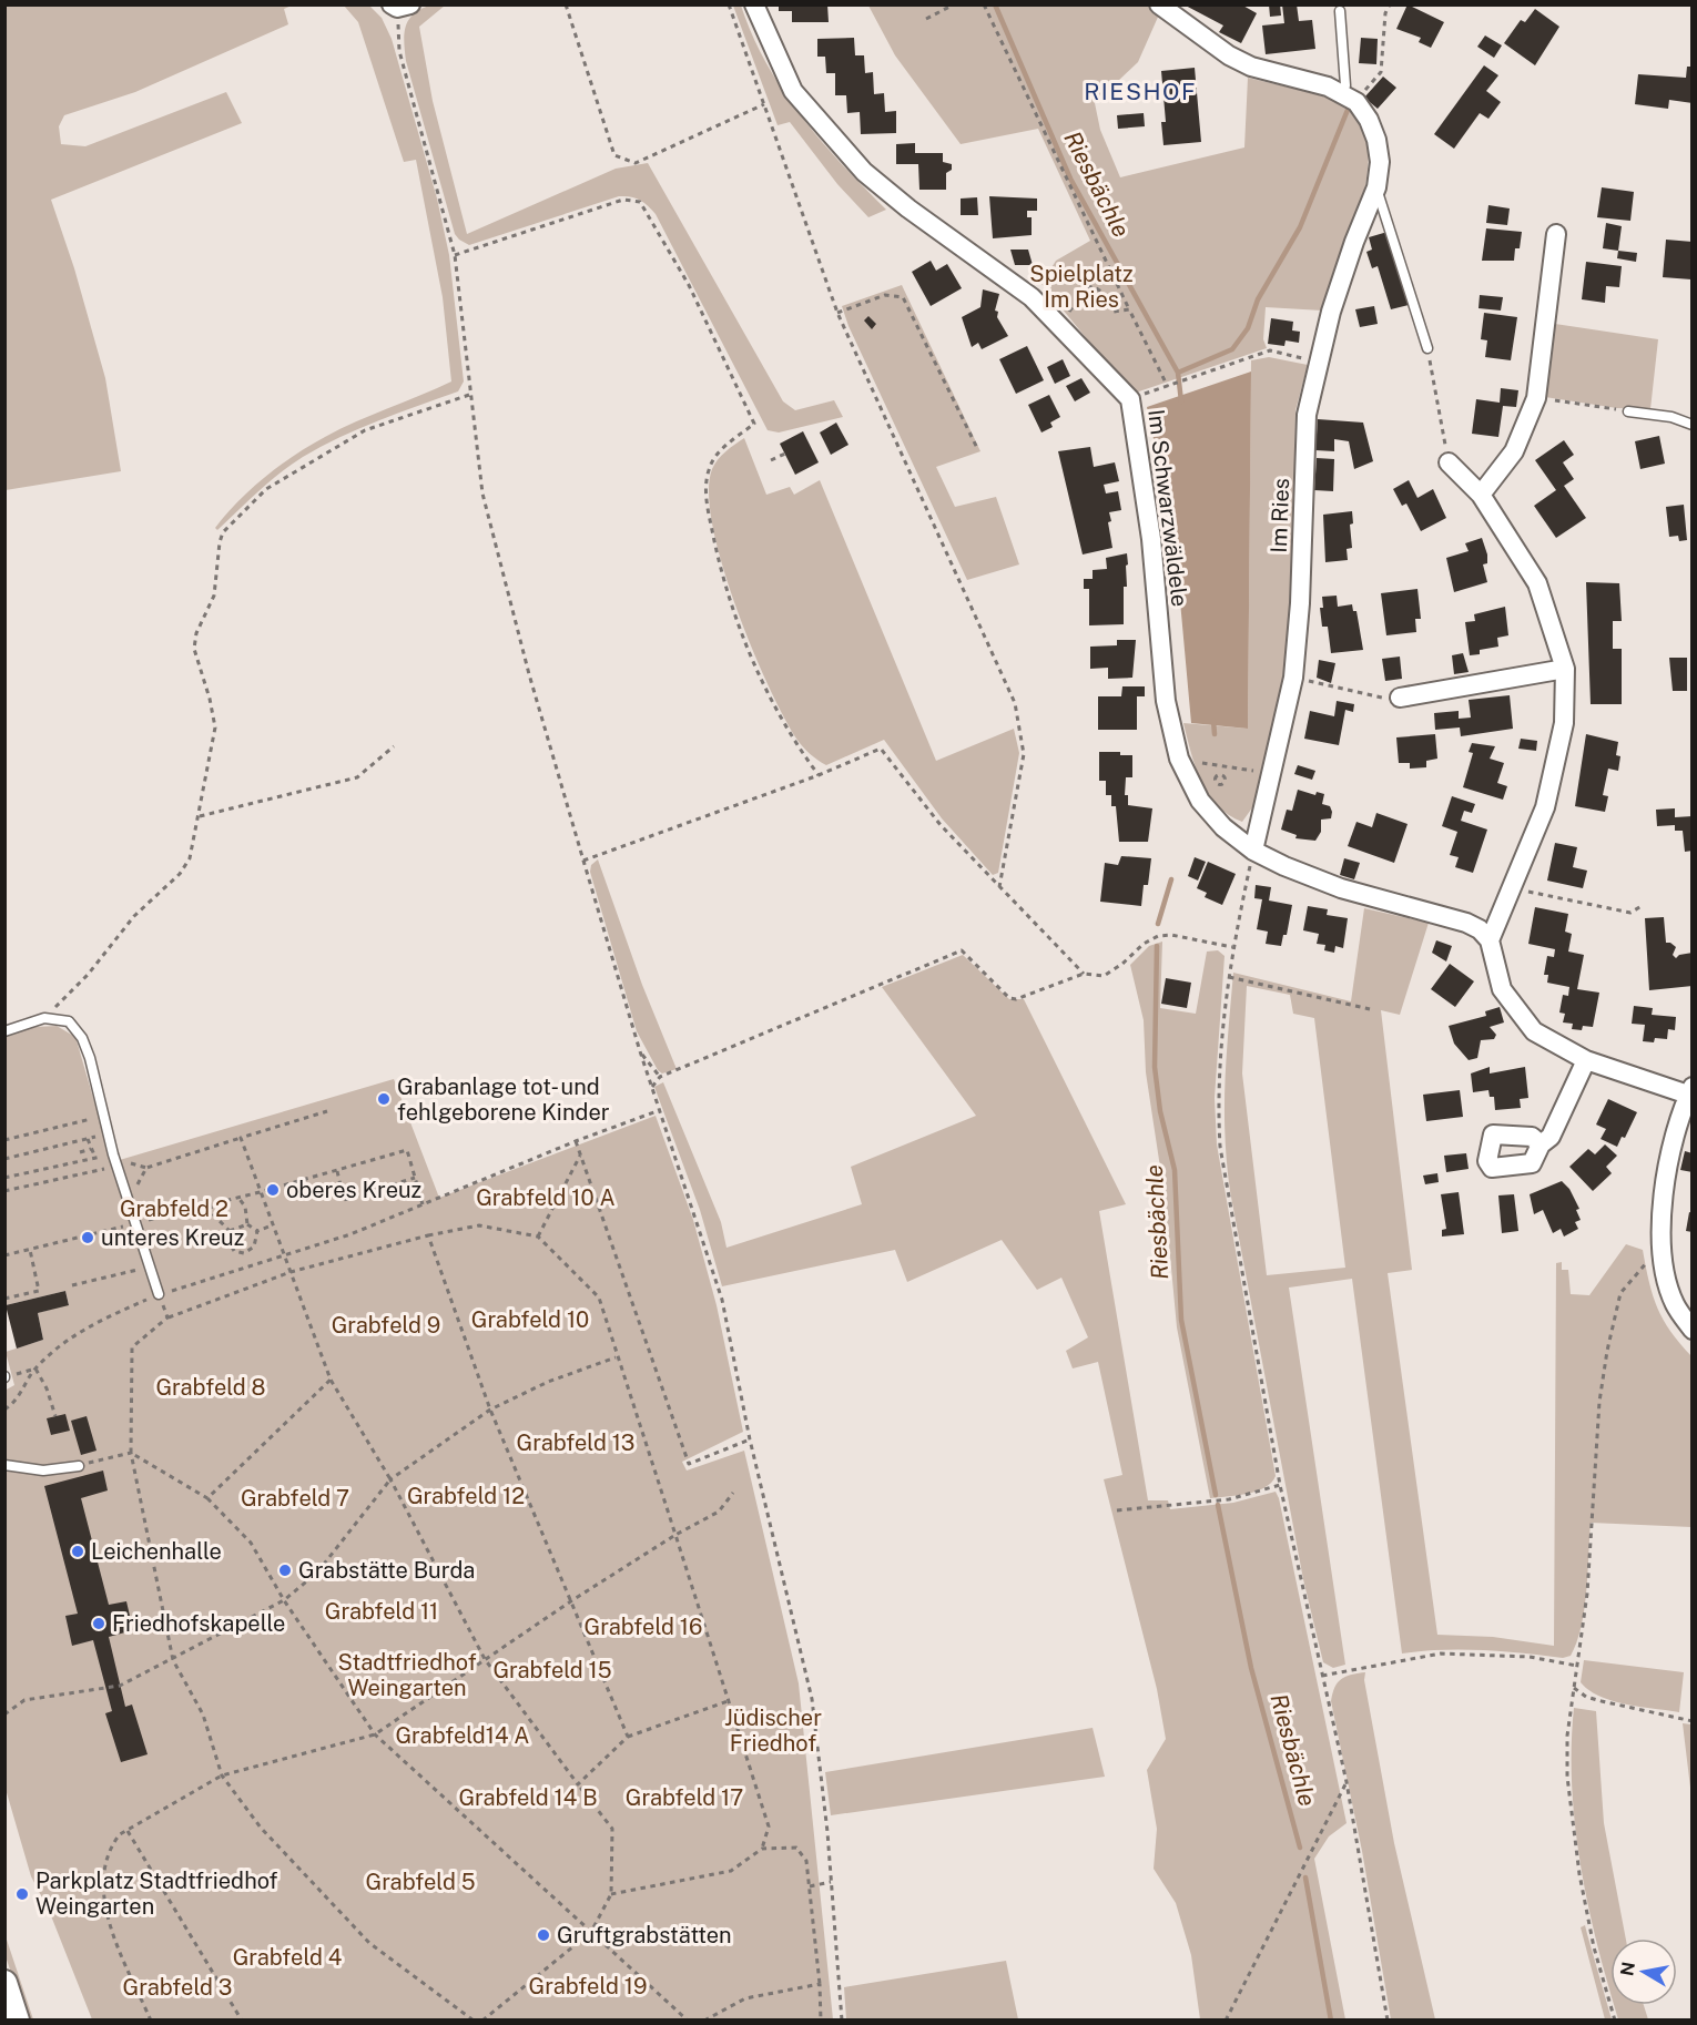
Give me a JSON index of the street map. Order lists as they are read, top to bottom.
{
  "streets": {
    "street": ["Im Schwarzwäldele", "Im Ries"]
  },
  "crossings": [
    ["Im Schwarzwäldele", "Im Ries"]
  ],
  "districts": ["RIESHOF"],
  "water": ["Riesbächle"],
  "parks": [
    "Spielplatz Im Ries",
    "Grabfeld 10 A",
    "Grabfeld 2",
    "Grabfeld 10",
    "Grabfeld 9",
    "Grabfeld 8",
    "Grabfeld 13",
    "Grabfeld 12",
    "Grabfeld 7",
    "Grabfeld 11",
    "Grabfeld 16",
    "Stadtfriedhof Weingarten",
    "Grabfeld 15",
    "Jüdischer Friedhof",
    "Grabfeld14 A",
    "Grabfeld 14 B",
    "Grabfeld 17",
    "Grabfeld 5",
    "Grabfeld 4",
    "Grabfeld 19",
    "Grabfeld 3"
  ],
  "places": [
    "Grabanlage tot- und fehlgeborene Kinder",
    "oberes Kreuz",
    "unteres Kreuz",
    "Leichenhalle",
    "Grabstätte Burda",
    "Friedhofskapelle",
    "Parkplatz Stadtfriedhof Weingarten",
    "Gruftgrabstätten"
  ],
  "north": "left"
}
